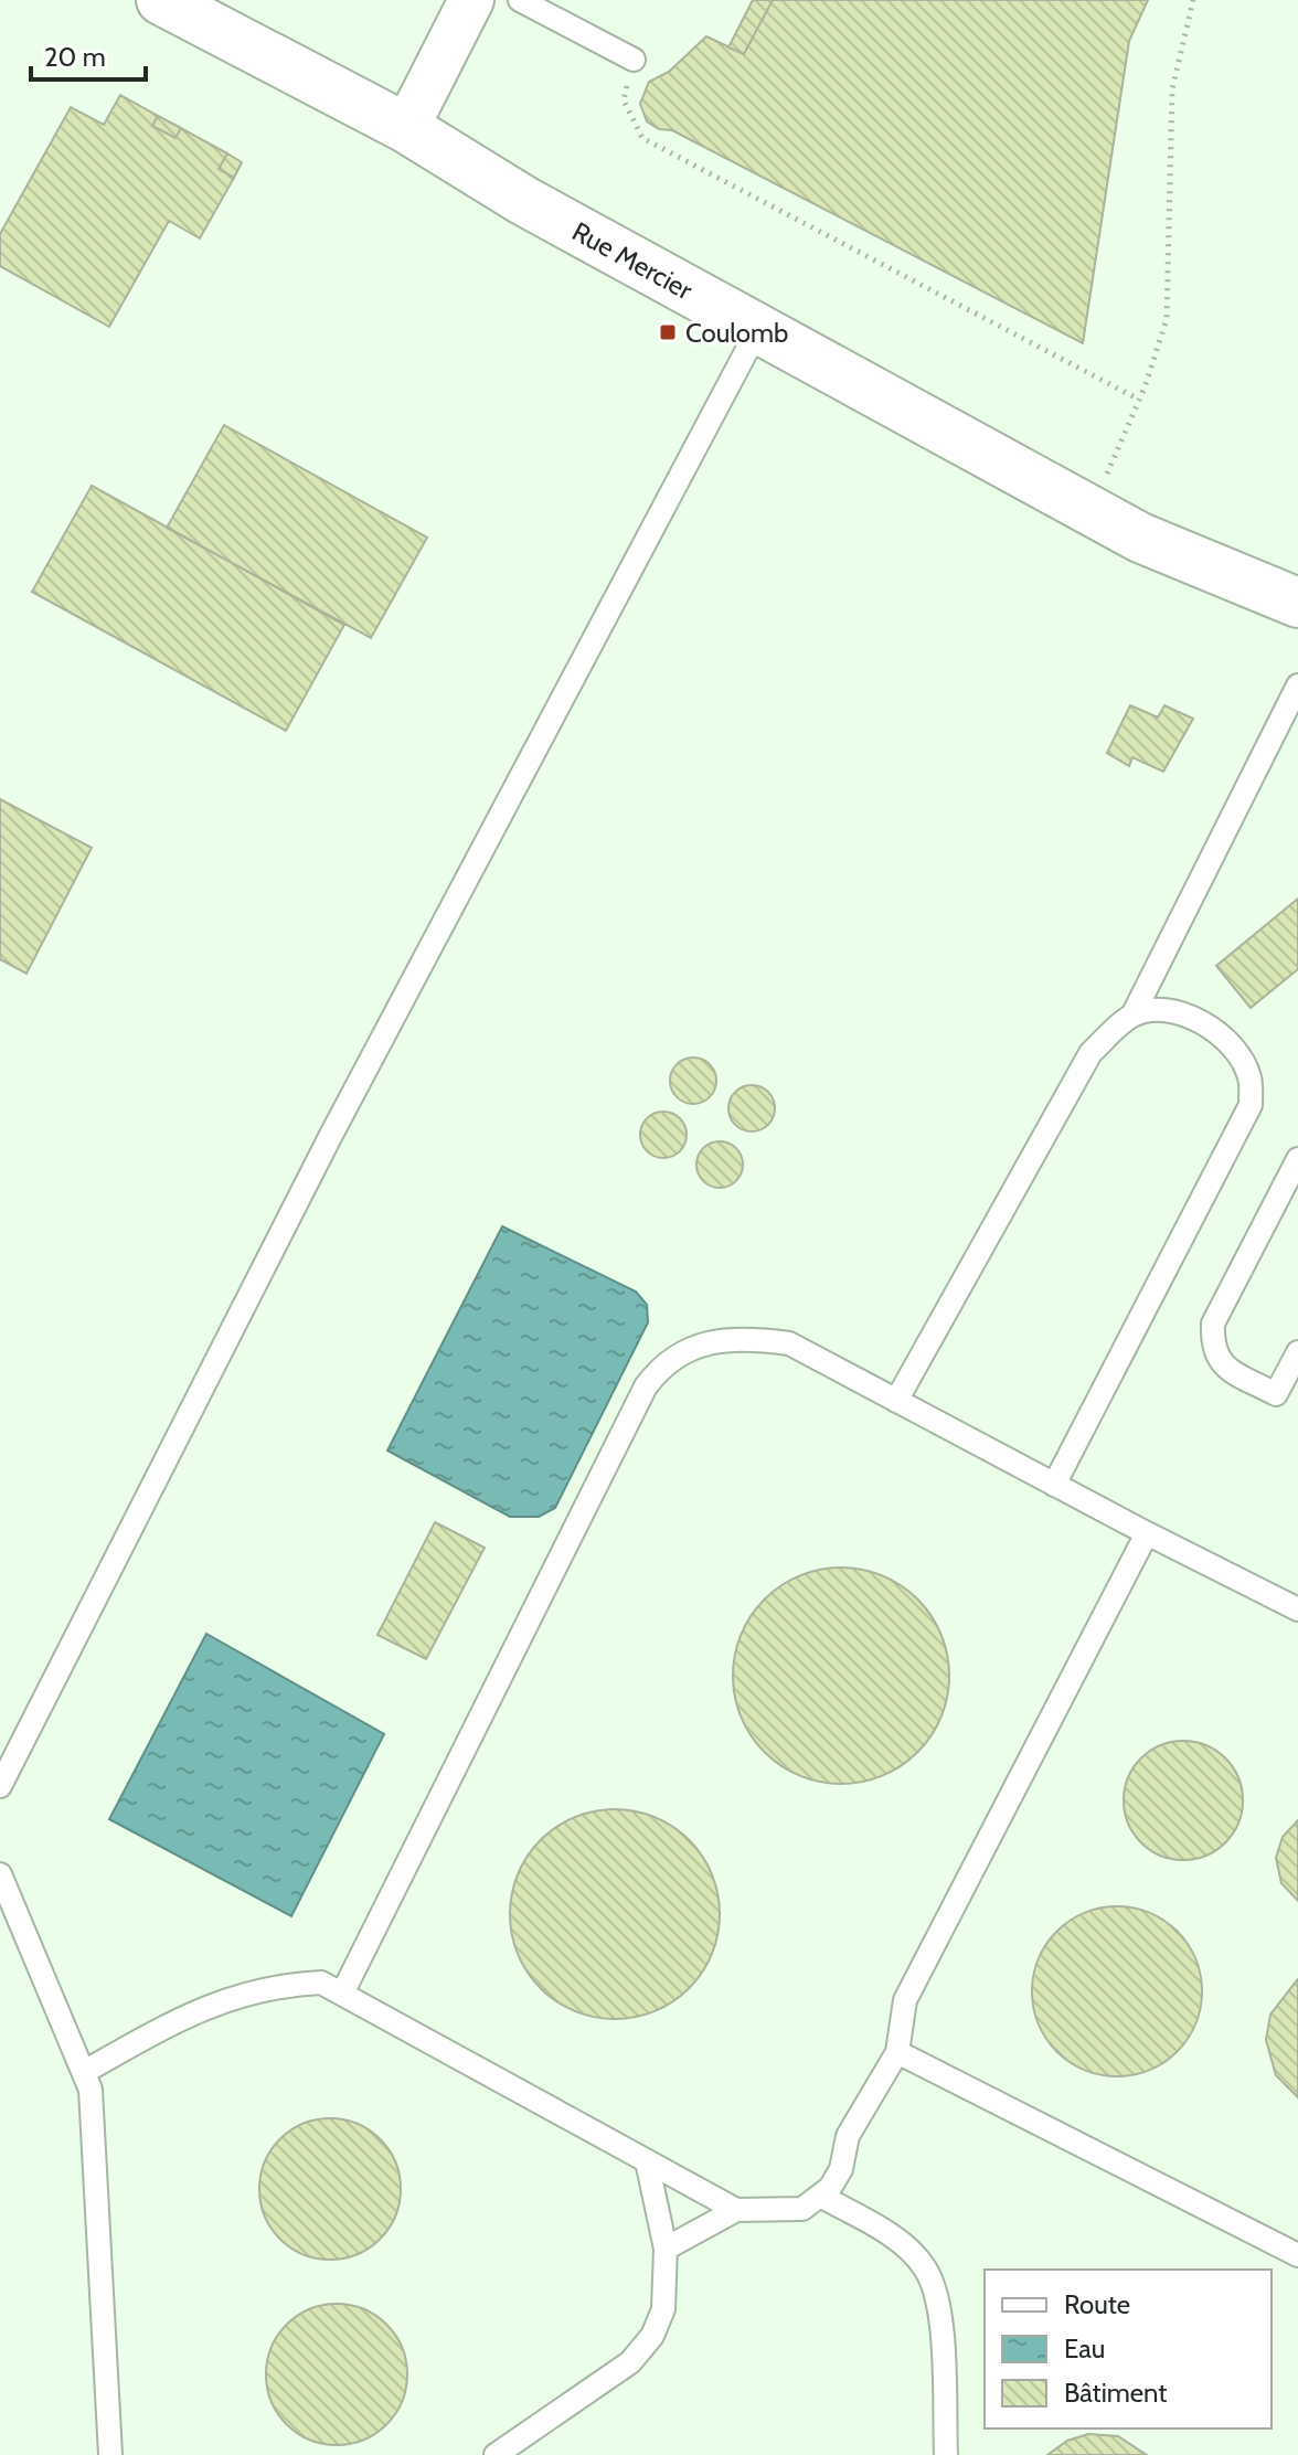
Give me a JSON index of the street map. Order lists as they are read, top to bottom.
{
  "streets": {
    "street": ["Rue Mercier"]
  },
  "places": {
    "transit": ["Coulomb"]
  },
  "legend": ["Route", "Eau", "Bâtiment"],
  "scale_bar": "20 m"
}
